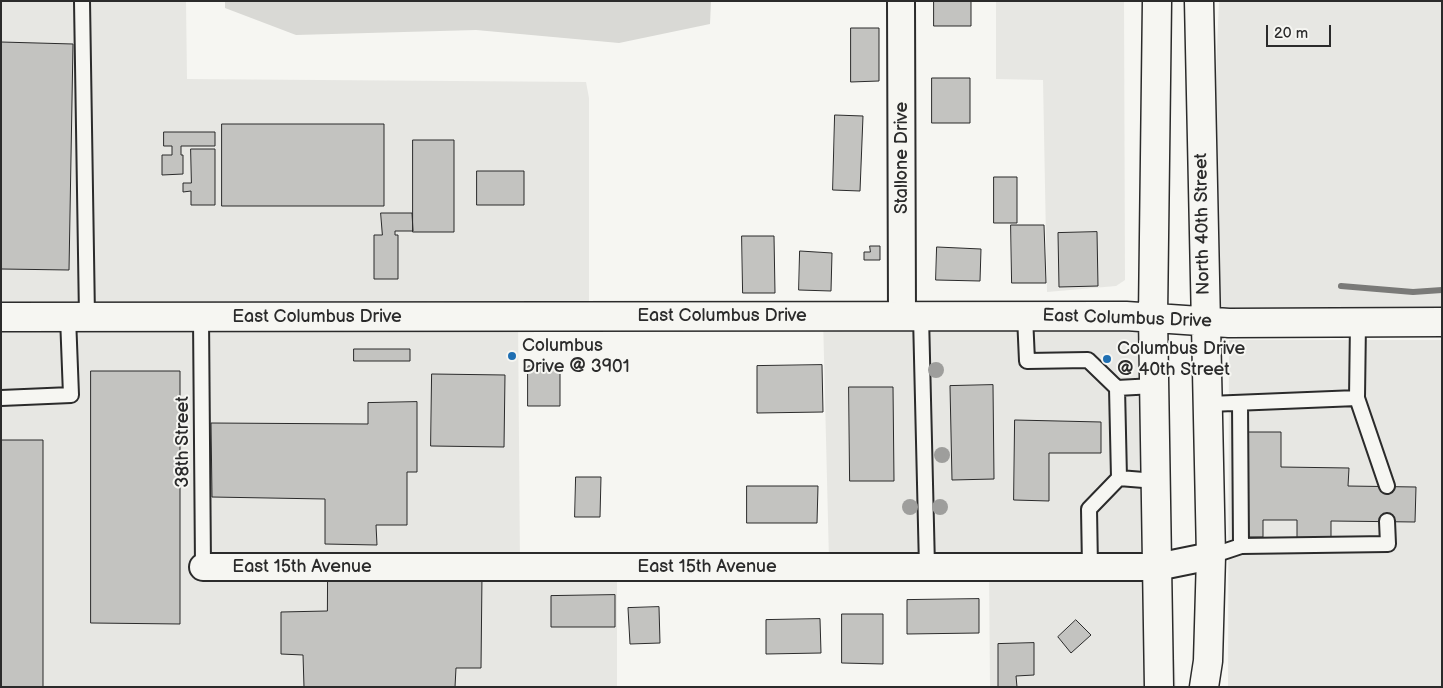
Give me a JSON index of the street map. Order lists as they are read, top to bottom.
{
  "streets": {
    "main road": ["North 40th Street", "East Columbus Drive"],
    "street": ["Stallone Drive", "East 15th Avenue"],
    "lane": ["38th Street"]
  },
  "crossings": [
    ["Stallone Drive", "East Columbus Drive"],
    ["North 40th Street", "East Columbus Drive"],
    ["North 40th Street", "East 15th Avenue"],
    ["East Columbus Drive", "38th Street"],
    ["38th Street", "East 15th Avenue"]
  ],
  "places": ["Columbus Drive @ 3901", "Columbus Drive @ 40th Street"],
  "scale_bar": "20 m"
}
